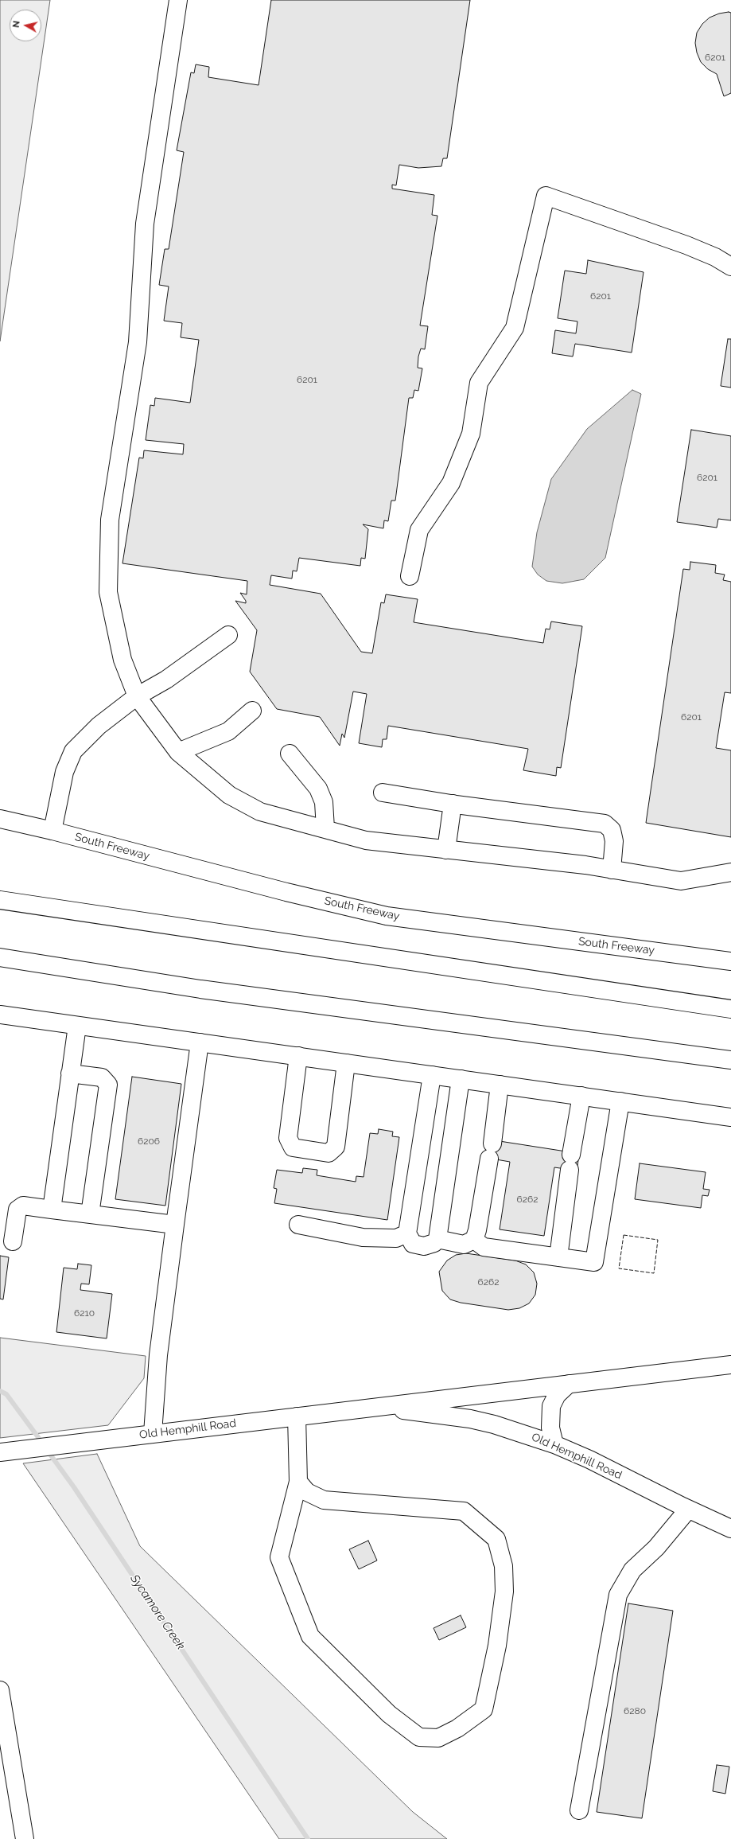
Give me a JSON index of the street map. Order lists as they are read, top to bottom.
{
  "streets": {
    "main road": ["South Freeway", "Old Hemphill Road"]
  },
  "water": ["Sycamore Creek"],
  "house_numbers": [
    "6201",
    "6201",
    "6201",
    "6201",
    "6201",
    "6206",
    "6262",
    "6262",
    "6210",
    "6280"
  ],
  "north": "left"
}
